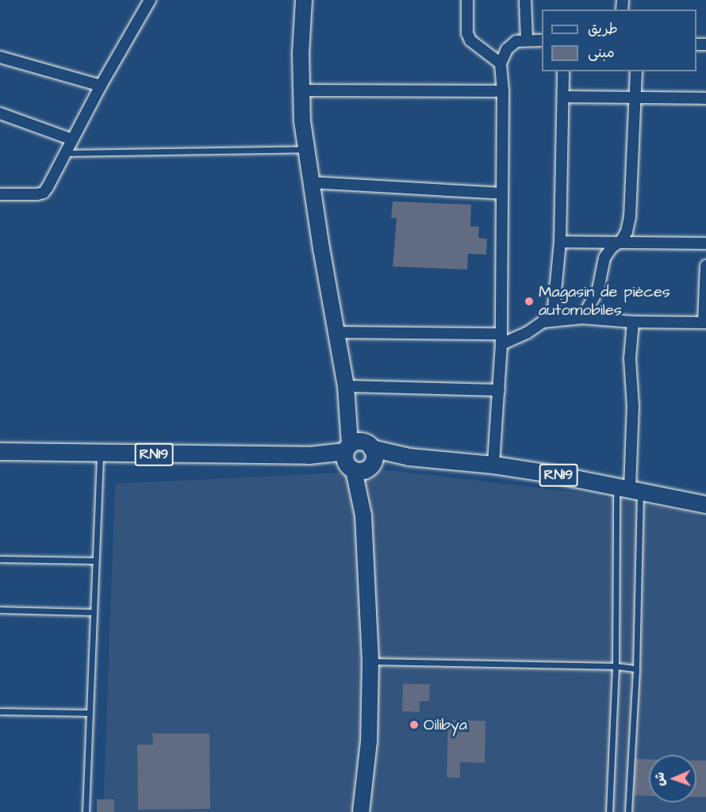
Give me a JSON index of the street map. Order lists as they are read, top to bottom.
{
  "streets": {
    "main road": ["RN19"]
  },
  "places": ["Magasin de pièces automobiles", "Oilibya"],
  "legend": ["طريق", "مبنى"],
  "north": "left"
}
